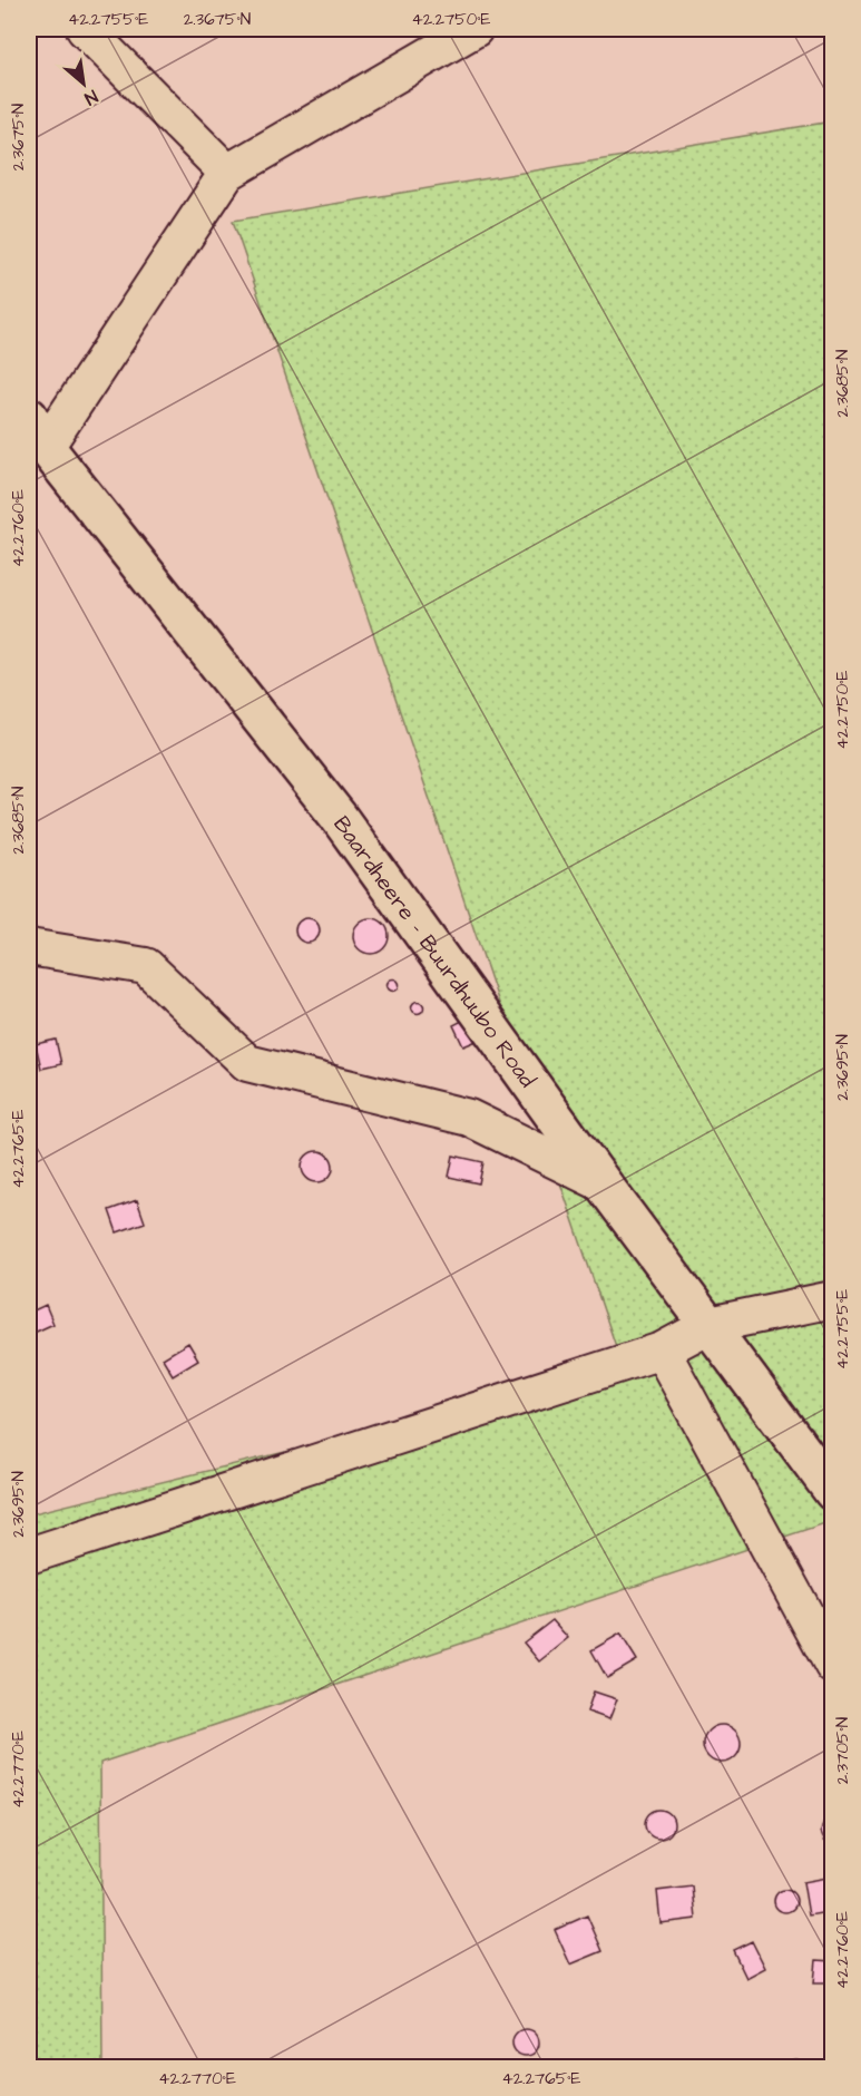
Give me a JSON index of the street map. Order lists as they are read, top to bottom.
{
  "streets": {
    "main road": ["Baardheere - Buurdhuubo Road"]
  },
  "north": "bottom right",
  "coordinates": [
    "42.2755°E",
    "2.3675°N",
    "42.2750°E",
    "2.3685°N",
    "42.2760°E",
    "2.3695°N",
    "42.2765°E",
    "2.3705°N",
    "42.2770°E"
  ]
}
